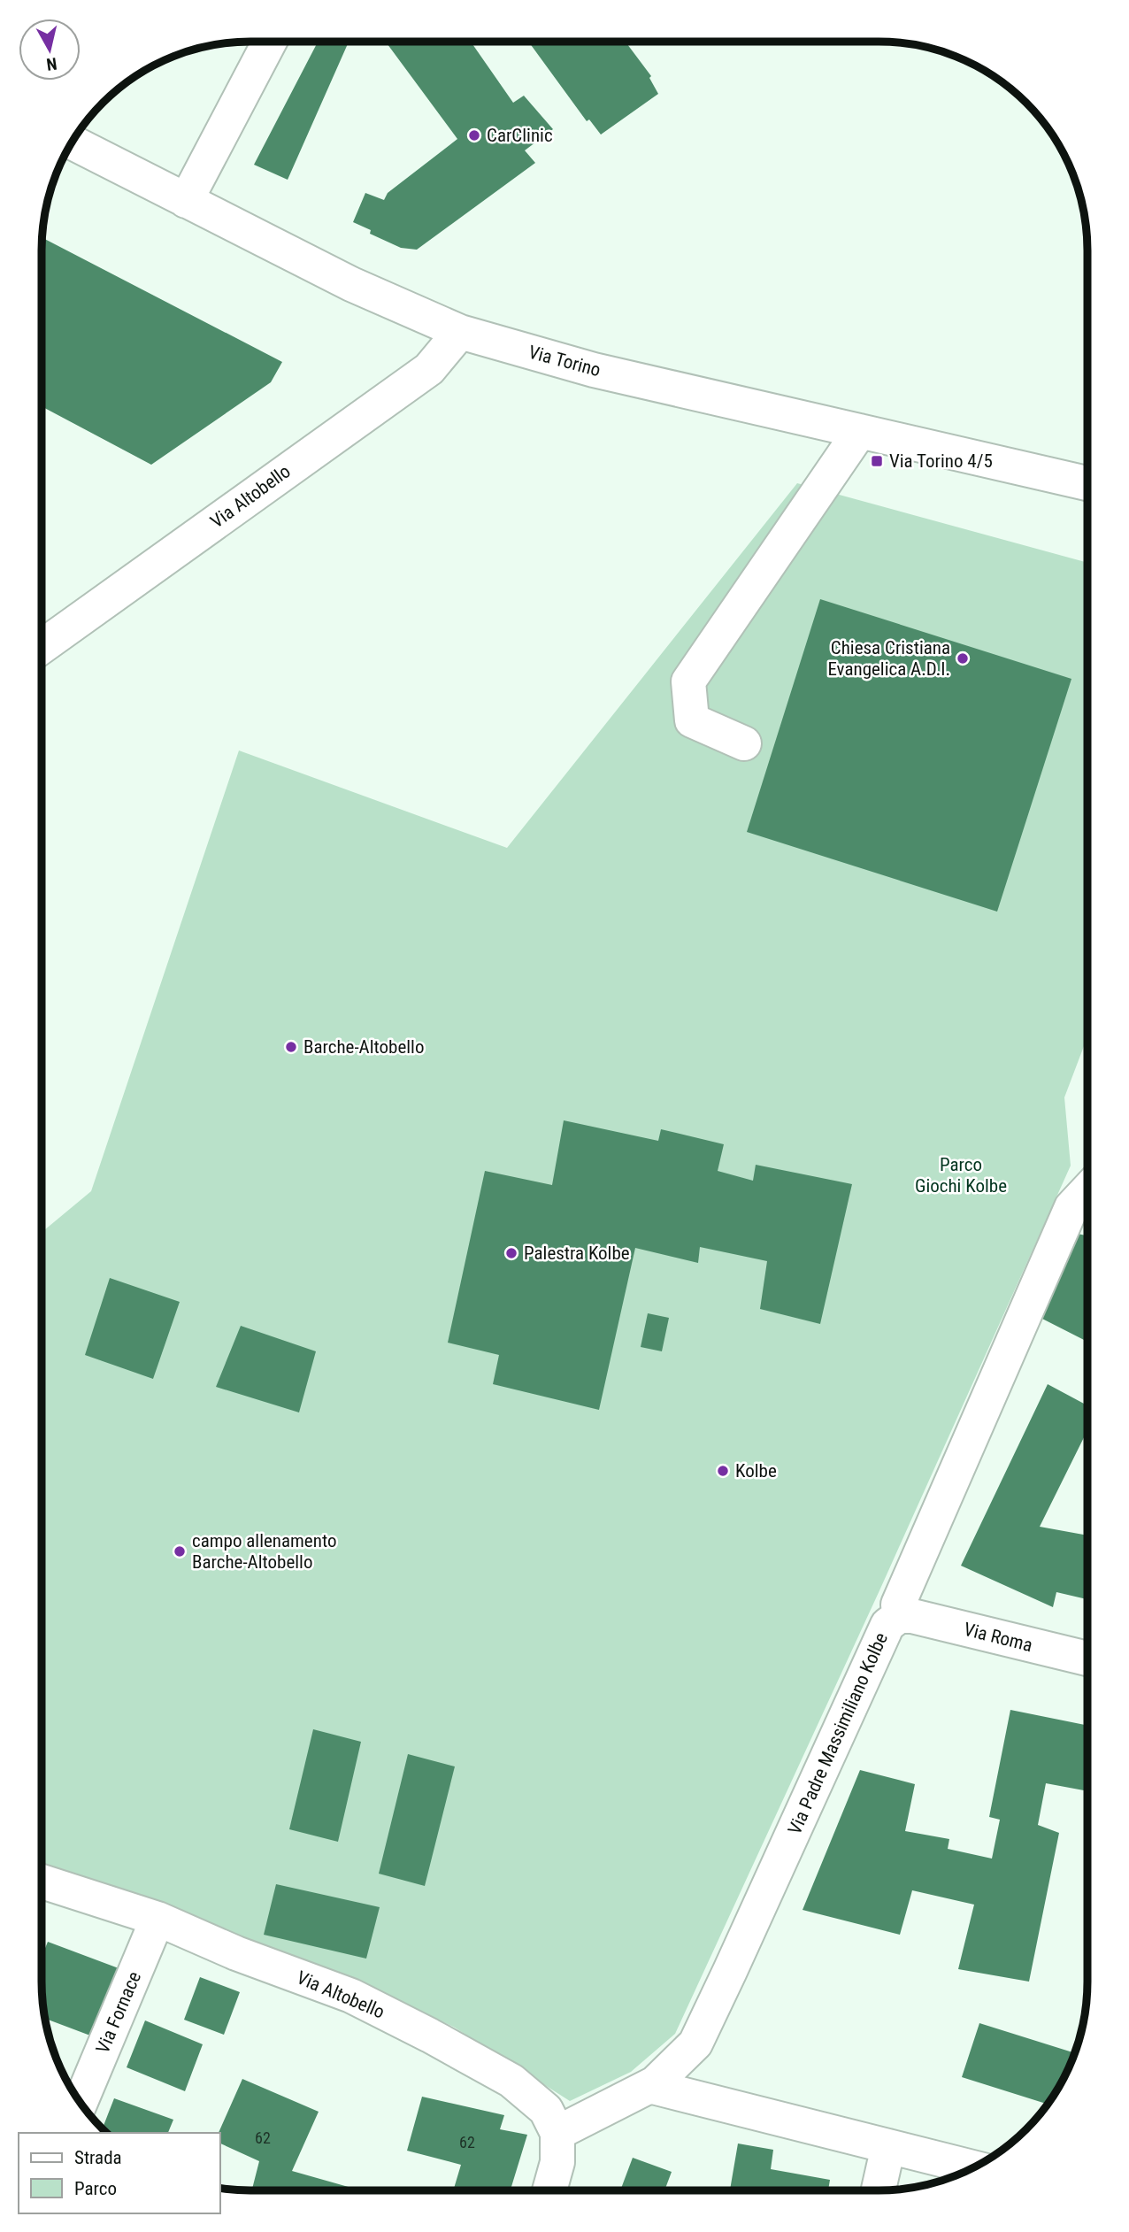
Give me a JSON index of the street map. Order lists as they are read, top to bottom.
{
  "streets": {
    "street": [
      "Via Torino",
      "Via Altobello",
      "Via Roma",
      "Via Padre Massimiliano Kolbe",
      "Via Fornace"
    ]
  },
  "crossings": [
    ["Via Torino", "Via Altobello"],
    ["Via Altobello", "Via Padre Massimiliano Kolbe"],
    ["Via Altobello", "Via Fornace"],
    ["Via Roma", "Via Padre Massimiliano Kolbe"]
  ],
  "parks": ["Parco Giochi Kolbe"],
  "places": {
    "other": [
      "CarClinic",
      "Chiesa Cristiana Evangelica A.D.I.",
      "Barche-Altobello",
      "Palestra Kolbe",
      "Kolbe",
      "campo allenamento Barche-Altobello"
    ],
    "transit": ["Via Torino 4/5"]
  },
  "house_numbers": ["62", "62"],
  "legend": ["Strada", "Parco"],
  "north": "bottom"
}
